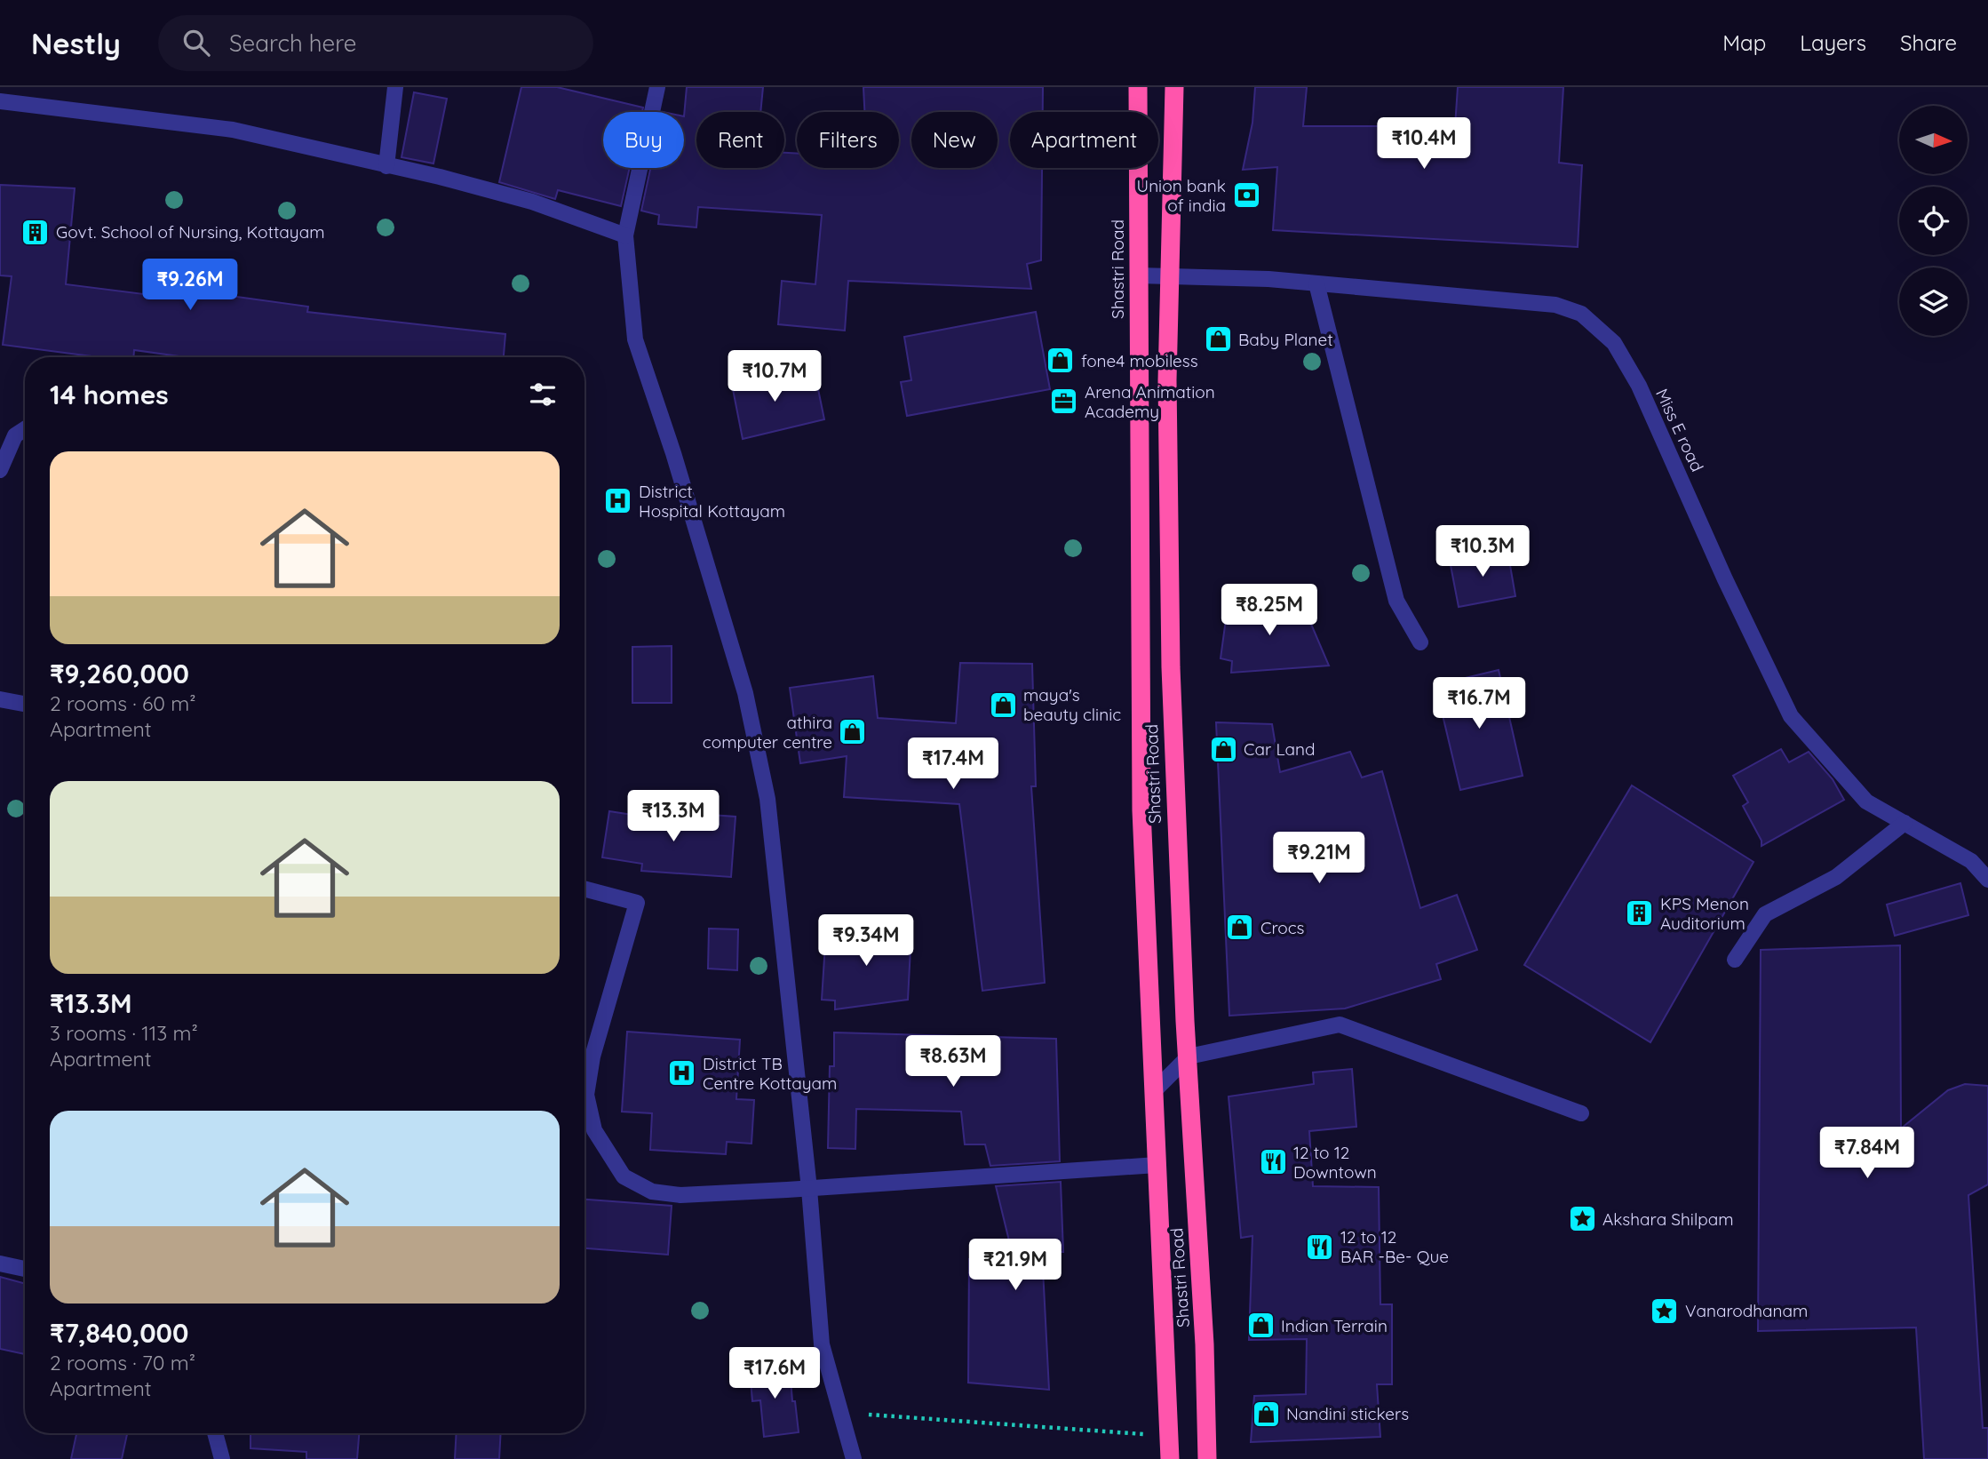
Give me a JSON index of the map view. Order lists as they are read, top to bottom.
{
  "streets": {
    "highway": ["Shastri Road"],
    "street": ["Miss E road"]
  },
  "crossings": [
    ["Shastri Road", "Miss E road"]
  ],
  "places": {
    "bank": ["Union bank of india"],
    "building": ["Govt. School of Nursing, Kottayam", "KPS Menon Auditorium"],
    "shop": [
      "Baby Planet",
      "fone4 mobiless",
      "maya's beauty clinic",
      "athira computer centre",
      "Car Land",
      "Crocs",
      "Indian Terrain",
      "Nandini stickers"
    ],
    "office": ["Arena Animation Academy"],
    "hospital": ["District Hospital Kottayam", "District TB Centre Kottayam"],
    "restaurant": ["12 to 12 Downtown", "12 to 12 BAR -Be- Que"],
    "place": ["Akshara Shilpam", "Vanarodhanam"]
  },
  "north": "right",
  "page": {
    "header": "Nestly",
    "search": "Search here",
    "nav": ["Map", "Layers", "Share"],
    "chip": [
      "Buy",
      "Rent",
      "Filters",
      "New",
      "Apartment"
    ],
    "price": [
      "₹10.4M",
      "₹9.26M",
      "₹10.7M",
      "₹10.3M",
      "₹8.25M",
      "₹16.7M",
      "₹17.4M",
      "₹13.3M",
      "₹9.21M",
      "₹9.34M",
      "₹8.63M",
      "₹7.84M",
      "₹21.9M",
      "₹17.6M"
    ],
    "heading": "14 homes",
    "list": [
      {
        "name": "₹9,260,000",
        "note": "2 rooms · 60 m² · Apartment"
      },
      {
        "name": "₹13.3M",
        "note": "3 rooms · 113 m² · Apartment"
      },
      {
        "name": "₹7,840,000",
        "note": "2 rooms · 70 m² · Apartment"
      }
    ]
  }
}
